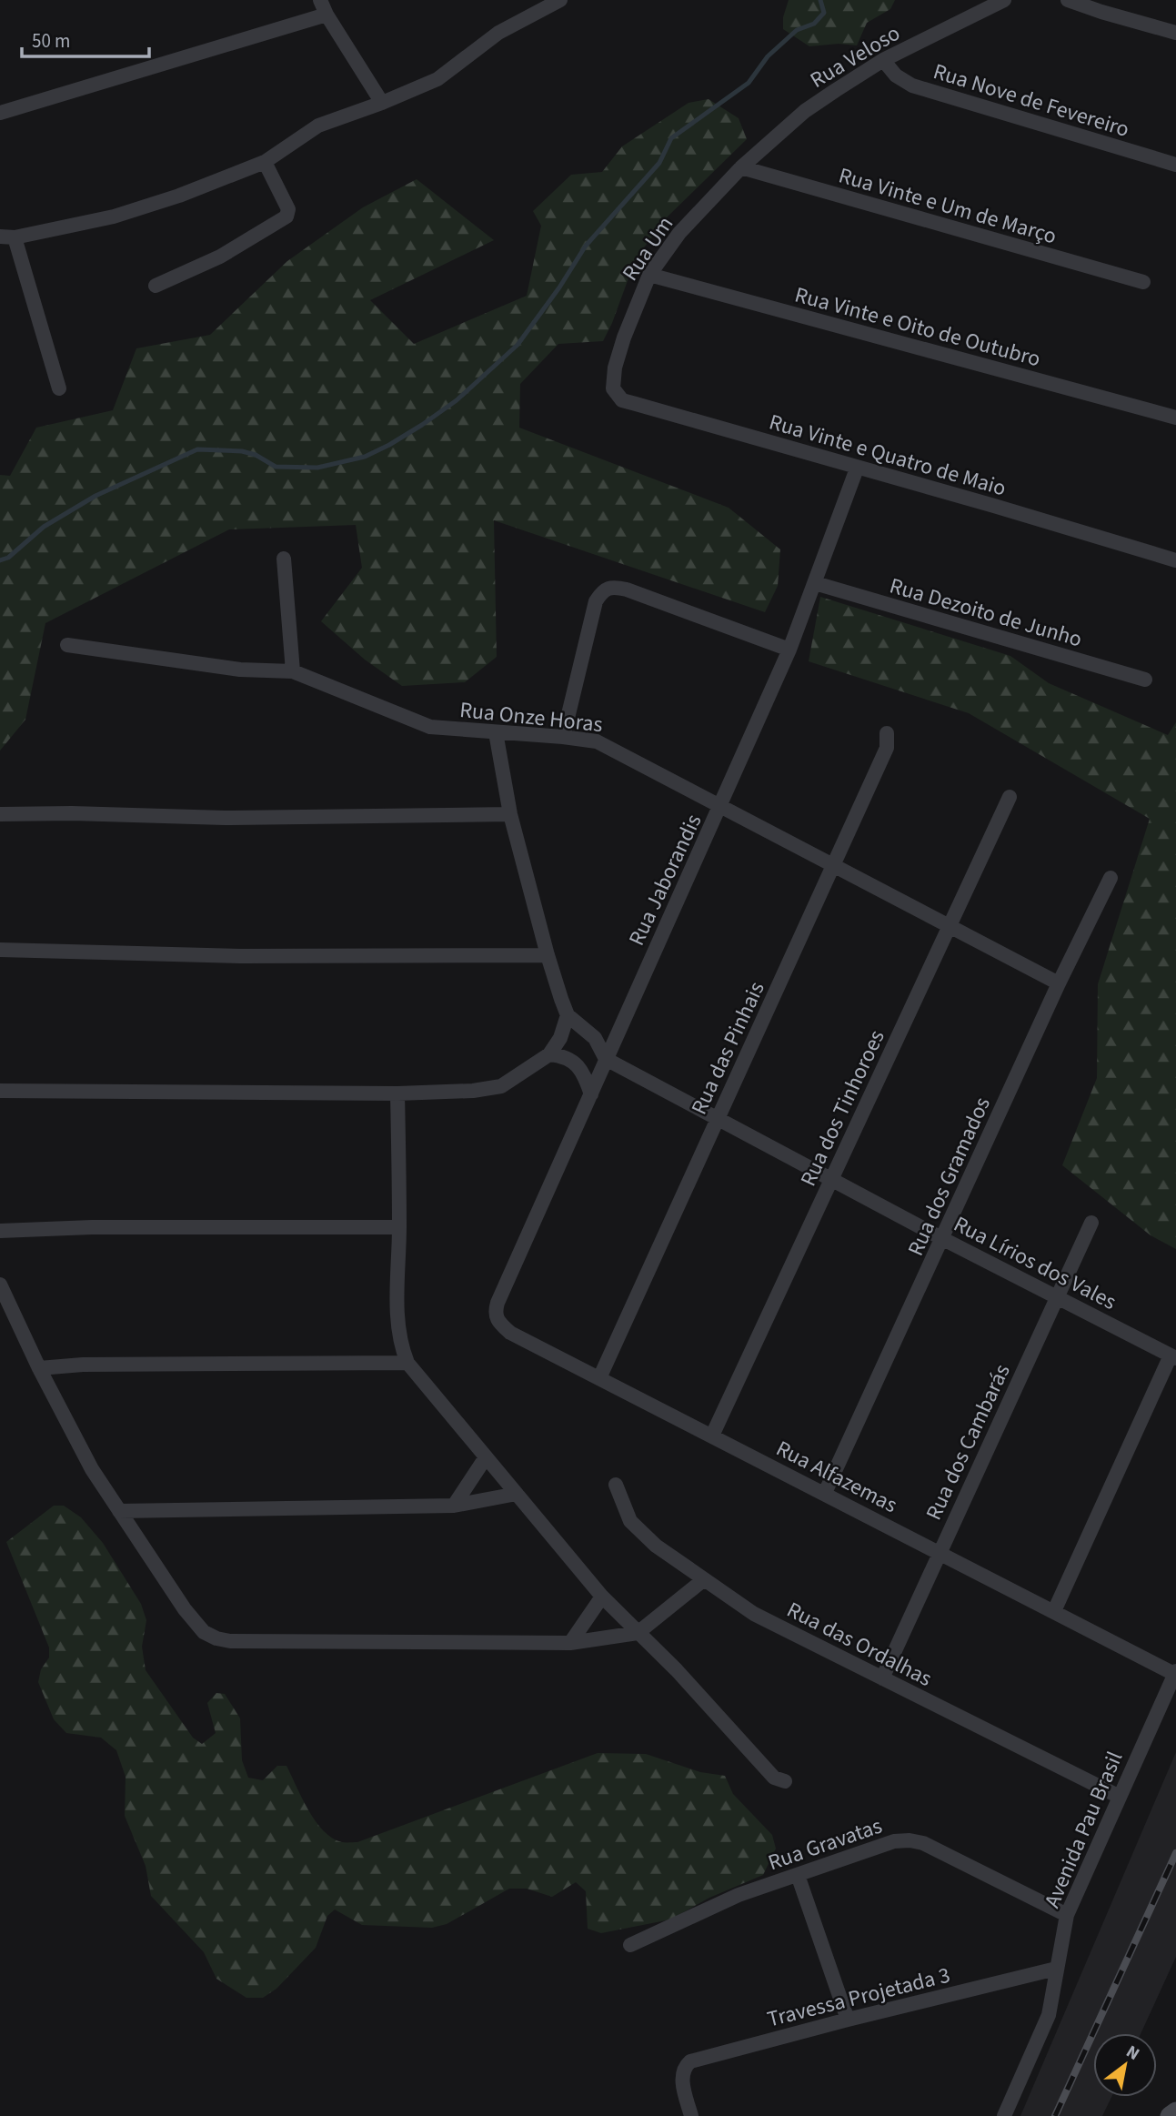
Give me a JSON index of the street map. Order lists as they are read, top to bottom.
{
  "streets": {
    "street": [
      "Rua Veloso",
      "Rua Nove de Fevereiro",
      "Rua Vinte e Um de Março",
      "Rua Um",
      "Rua Vinte e Oito de Outubro",
      "Rua Vinte e Quatro de Maio",
      "Rua Dezoito de Junho",
      "Rua Onze Horas",
      "Rua Jaborandis",
      "Rua das Pinhais",
      "Rua dos Tinhoroes",
      "Rua dos Gramados",
      "Rua Lírios dos Vales",
      "Rua dos Cambarás",
      "Rua Alfazemas",
      "Rua das Ordalhas",
      "Avenida Pau Brasil",
      "Rua Gravatas",
      "Travessa Projetada 3"
    ]
  },
  "crossings": [
    ["Rua Veloso", "Rua Nove de Fevereiro"],
    ["Rua Veloso", "Rua Vinte e Um de Março"],
    ["Rua Veloso", "Rua Um"],
    ["Rua Vinte e Um de Março", "Rua Um"],
    ["Rua Um", "Rua Vinte e Oito de Outubro"],
    ["Rua Um", "Rua Vinte e Quatro de Maio"],
    ["Rua Vinte e Quatro de Maio", "Rua Jaborandis"],
    ["Rua Dezoito de Junho", "Rua Jaborandis"],
    ["Rua Onze Horas", "Rua Jaborandis"],
    ["Rua Onze Horas", "Rua das Pinhais"],
    ["Rua Onze Horas", "Rua dos Tinhoroes"],
    ["Rua Onze Horas", "Rua dos Gramados"],
    ["Rua Jaborandis", "Rua Lírios dos Vales"],
    ["Rua Jaborandis", "Rua Alfazemas"],
    ["Rua das Pinhais", "Rua Lírios dos Vales"],
    ["Rua das Pinhais", "Rua Alfazemas"],
    ["Rua dos Tinhoroes", "Rua Lírios dos Vales"],
    ["Rua dos Tinhoroes", "Rua Alfazemas"],
    ["Rua dos Gramados", "Rua Lírios dos Vales"],
    ["Rua dos Gramados", "Rua Alfazemas"],
    ["Rua Lírios dos Vales", "Rua dos Cambarás"],
    ["Rua dos Cambarás", "Rua Alfazemas"],
    ["Rua dos Cambarás", "Rua das Ordalhas"],
    ["Rua Alfazemas", "Avenida Pau Brasil"],
    ["Rua das Ordalhas", "Avenida Pau Brasil"],
    ["Avenida Pau Brasil", "Rua Gravatas"],
    ["Avenida Pau Brasil", "Travessa Projetada 3"]
  ],
  "scale_bar": "50 m",
  "north": "top right"
}
